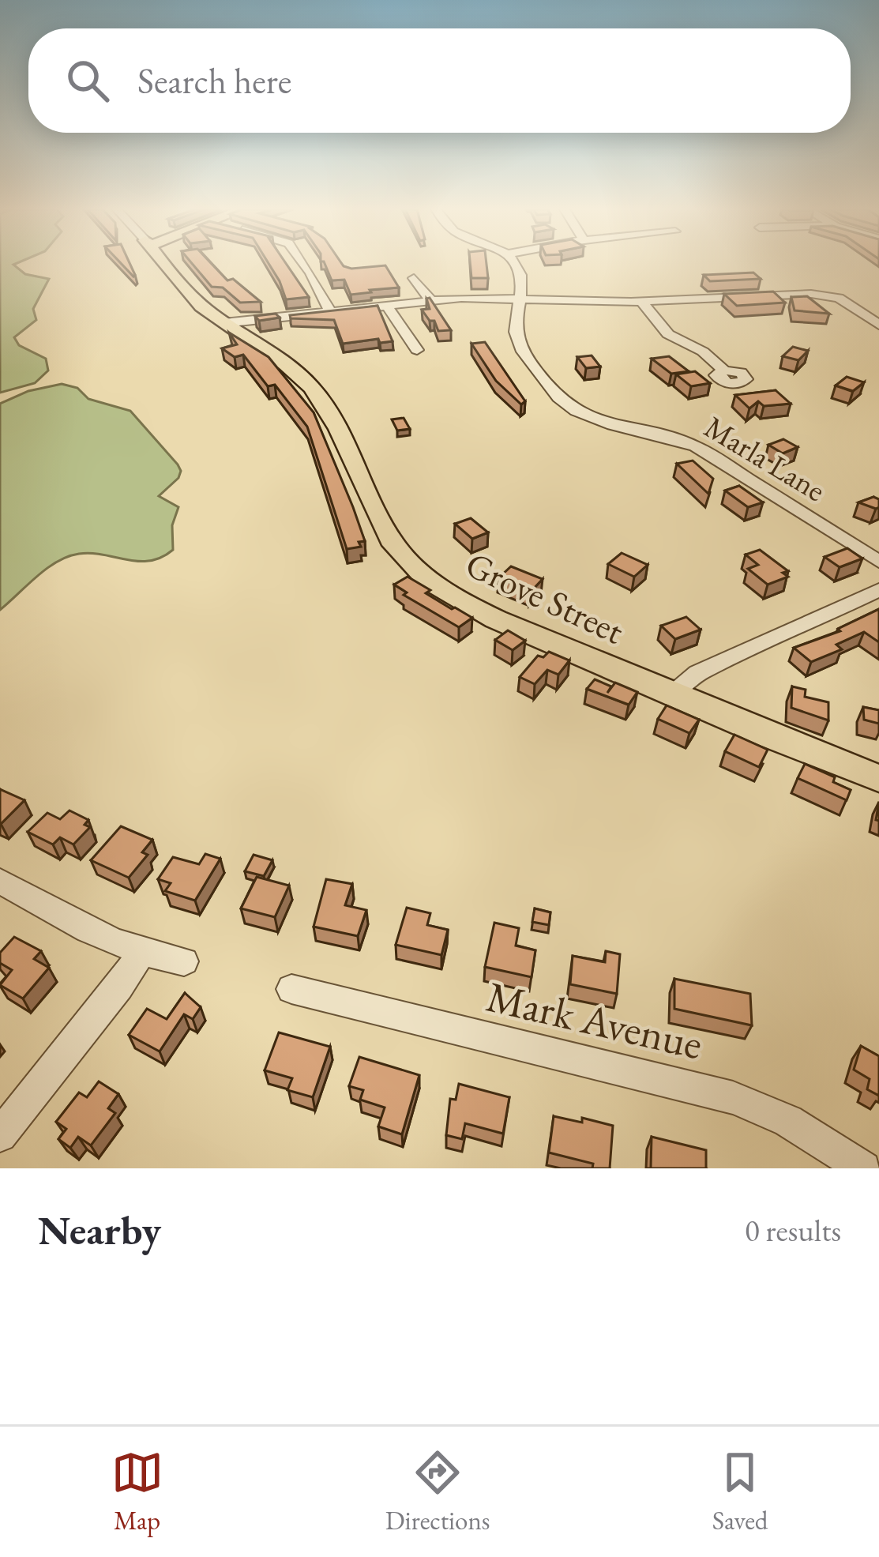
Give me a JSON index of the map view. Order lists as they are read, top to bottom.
{
  "streets": {
    "main road": ["Grove Street"],
    "street": ["Marla Lane", "Mark Avenue"]
  },
  "page": {
    "search": "Search here",
    "heading": ["Nearby", "0 results"],
    "nav": ["Map", "Directions", "Saved"]
  }
}
